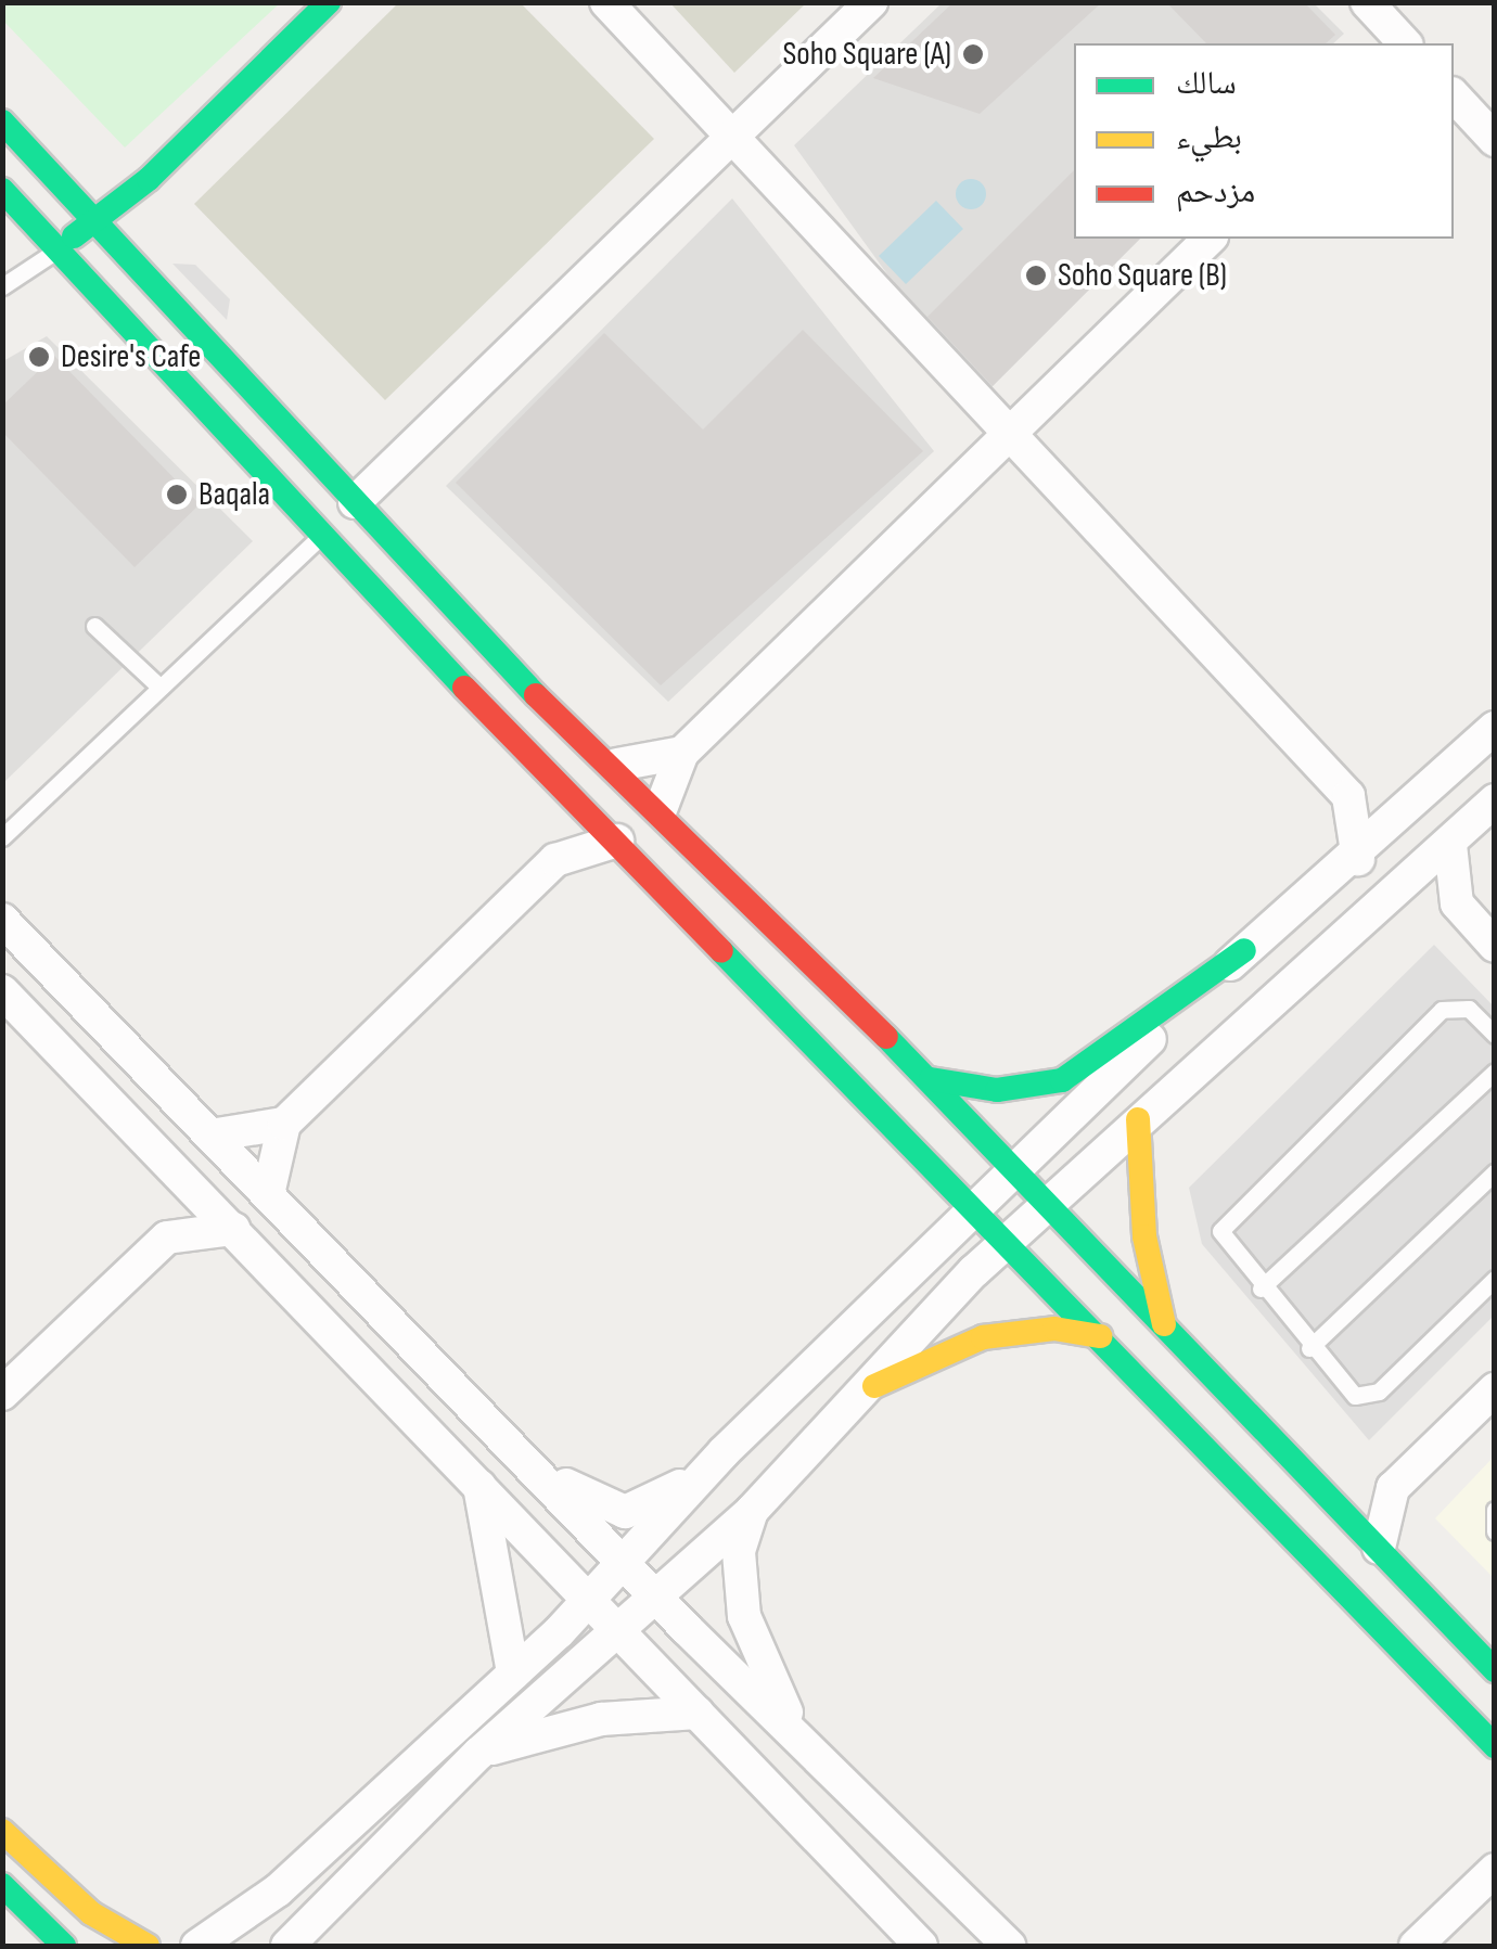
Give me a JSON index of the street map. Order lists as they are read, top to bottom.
{
  "places": [
    "Soho Square (A)",
    "Soho Square (B)",
    "Desire's Cafe",
    "Baqala"
  ],
  "legend": ["سالك", "بطيء", "مزدحم"]
}
